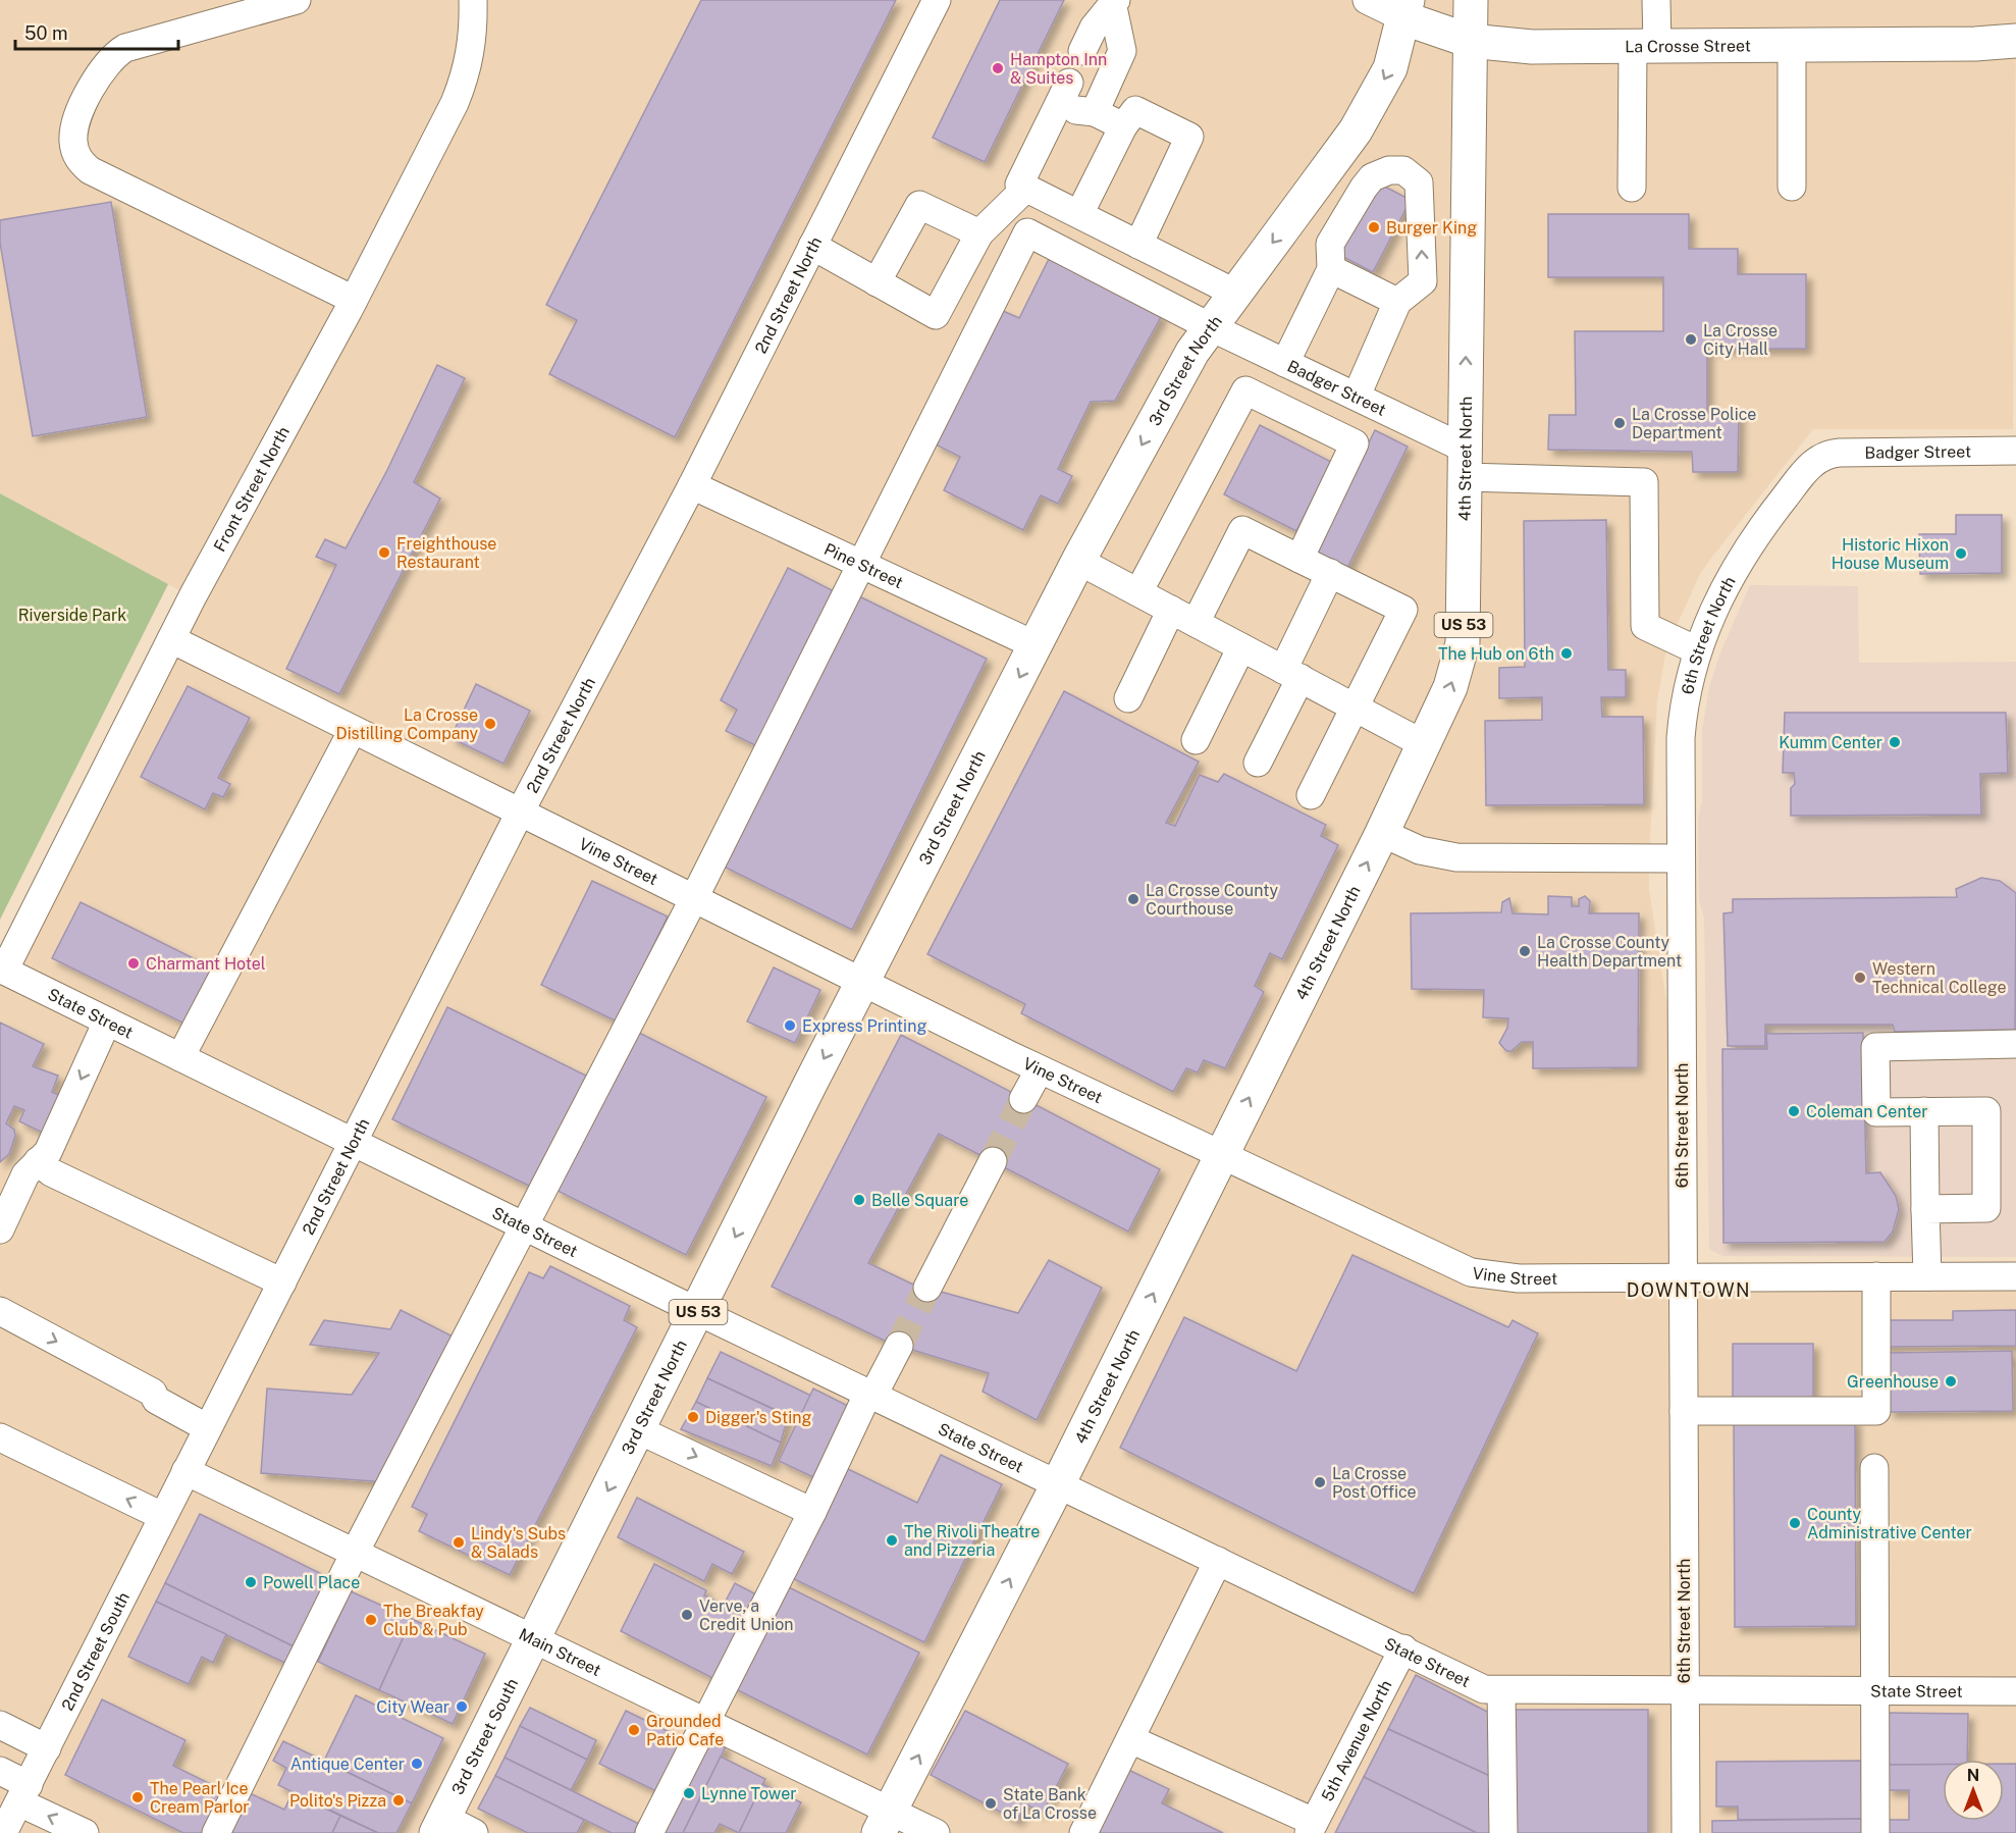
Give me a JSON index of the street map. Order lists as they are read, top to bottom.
{
  "streets": {
    "main road": [
      "La Crosse Street",
      "3rd Street North",
      "4th Street North",
      "US 53",
      "3rd Street South"
    ],
    "street": [
      "2nd Street North",
      "Badger Street",
      "Front Street North",
      "Pine Street",
      "6th Street North",
      "Vine Street",
      "State Street",
      "2nd Street South",
      "Main Street",
      "5th Avenue North"
    ]
  },
  "crossings": [
    ["La Crosse Street", "3rd Street North"],
    ["La Crosse Street", "4th Street North"],
    ["La Crosse Street", "US 53"],
    ["2nd Street North", "Pine Street"],
    ["2nd Street North", "Vine Street"],
    ["2nd Street North", "State Street"],
    ["2nd Street North", "2nd Street South"],
    ["2nd Street North", "Main Street"],
    ["3rd Street North", "Badger Street"],
    ["3rd Street North", "Pine Street"],
    ["3rd Street North", "Vine Street"],
    ["3rd Street North", "State Street"],
    ["3rd Street North", "Main Street"],
    ["3rd Street North", "3rd Street South"],
    ["Badger Street", "4th Street North"],
    ["Badger Street", "Pine Street"],
    ["Badger Street", "6th Street North"],
    ["4th Street North", "US 53"],
    ["4th Street North", "Vine Street"],
    ["4th Street North", "State Street"],
    ["4th Street North", "Main Street"],
    ["Front Street North", "Vine Street"],
    ["Front Street North", "State Street"],
    ["6th Street North", "Vine Street"],
    ["6th Street North", "State Street"],
    ["State Street", "5th Avenue North"],
    ["2nd Street South", "Main Street"],
    ["Main Street", "3rd Street South"]
  ],
  "one_way": ["3rd Street North", "4th Street North"],
  "districts": ["DOWNTOWN"],
  "parks": ["Riverside Park"],
  "places": [
    "Hampton Inn & Suites",
    "Burger King",
    "La Crosse City Hall",
    "La Crosse Police Department",
    "Freighthouse Restaurant",
    "Historic Hixon House Museum",
    "The Hub on 6th",
    "La Crosse Distilling Company",
    "Kumm Center",
    "La Crosse County Courthouse",
    "La Crosse County Health Department",
    "Charmant Hotel",
    "Western Technical College",
    "Express Printing",
    "Coleman Center",
    "Belle Square",
    "Greenhouse",
    "Digger's Sting",
    "La Crosse Post Office",
    "County Administrative Center",
    "The Rivoli Theatre and Pizzeria",
    "Lindy's Subs & Salads",
    "Powell Place",
    "Verve, a Credit Union",
    "The Breakfay Club & Pub",
    "City Wear",
    "Grounded Patio Cafe",
    "Antique Center",
    "Lynne Tower",
    "The Pearl Ice Cream Parlor",
    "Polito's Pizza",
    "State Bank of La Crosse"
  ],
  "scale_bar": "50 m",
  "north": "top"
}
